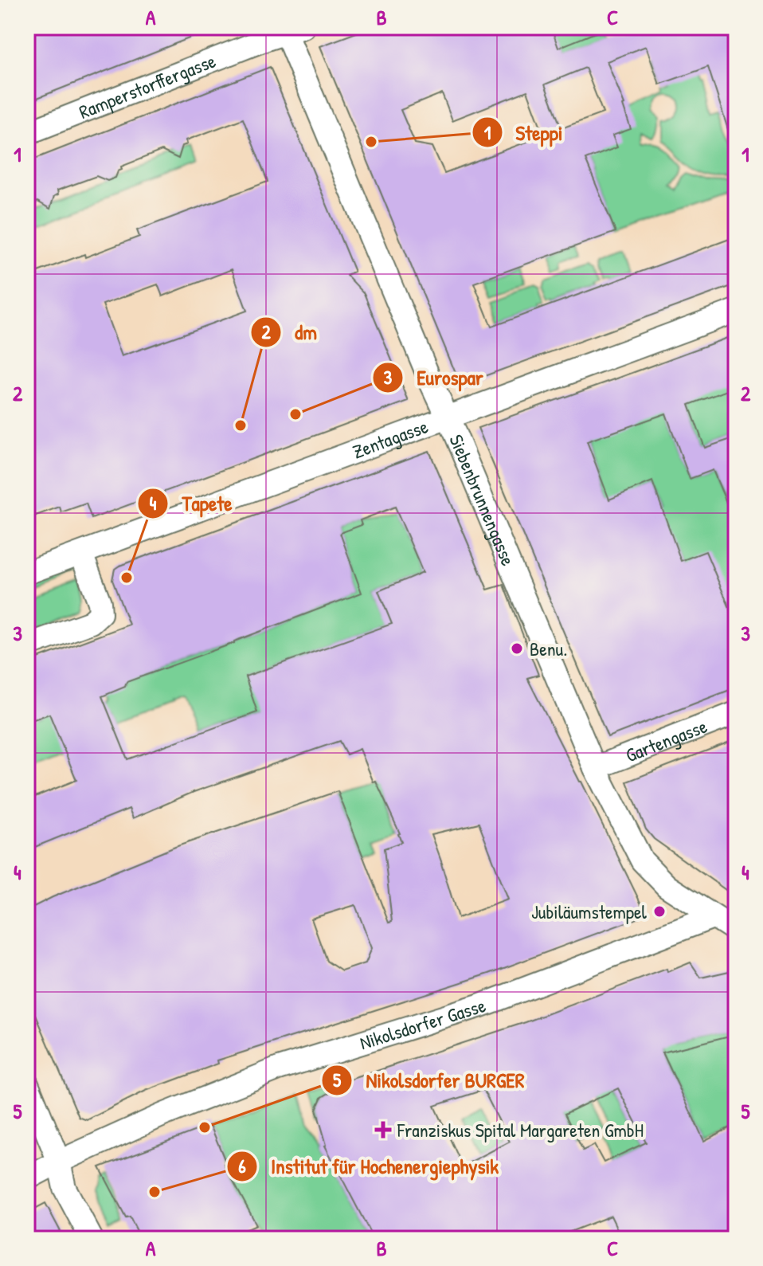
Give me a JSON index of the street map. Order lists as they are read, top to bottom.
{
  "streets": {
    "street": [
      "Ramperstorffergasse",
      "Zentagasse",
      "Siebenbrunnengasse",
      "Gartengasse",
      "Nikolsdorfer Gasse"
    ]
  },
  "crossings": [
    ["Ramperstorffergasse", "Siebenbrunnengasse"],
    ["Zentagasse", "Siebenbrunnengasse"],
    ["Siebenbrunnengasse", "Gartengasse"],
    ["Siebenbrunnengasse", "Nikolsdorfer Gasse"]
  ],
  "places": {
    "other": [
      "Steppi",
      "Eurospar",
      "dm",
      "Tapete",
      "Benu.",
      "Jubiläumstempel",
      "Nikolsdorfer BURGER",
      "Institut für Hochenergiephysik"
    ],
    "health": ["Franziskus Spital Margareten GmbH"]
  },
  "grid": {
    "columns": ["A", "B", "C"],
    "rows": [
      "1",
      "2",
      "3",
      "4",
      "5"
    ]
  }
}
